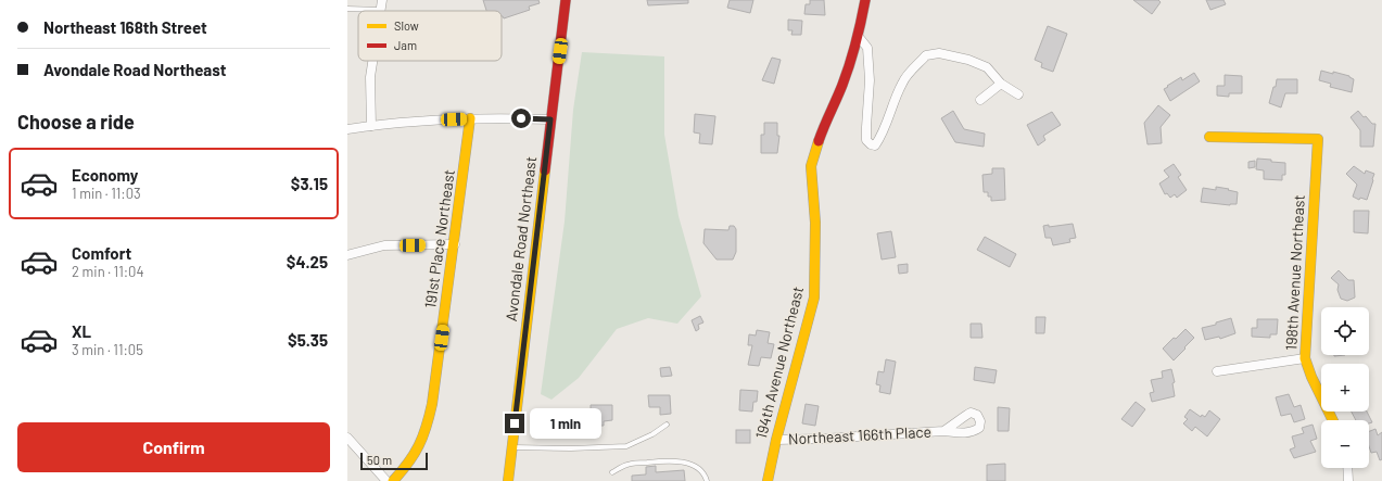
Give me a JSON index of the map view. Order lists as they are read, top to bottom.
{
  "streets": {
    "street": [
      "191st Place Northeast",
      "Avondale Road Northeast",
      "198th Avenue Northeast",
      "194th Avenue Northeast",
      "Northeast 166th Place"
    ]
  },
  "crossings": [
    ["194th Avenue Northeast", "Northeast 166th Place"]
  ],
  "legend": ["Slow", "Jam"],
  "scale_bar": "50 m",
  "page": {
    "banner": ["Northeast 168th Street", "Avondale Road Northeast"],
    "heading": "Choose a ride",
    "list": [
      {
        "name": "Economy",
        "note": "1 min · 11:03",
        "value": "$3.15"
      },
      {
        "name": "Comfort",
        "note": "2 min · 11:04",
        "value": "$4.25"
      },
      {
        "name": "XL",
        "note": "3 min · 11:05",
        "value": "$5.35"
      }
    ],
    "map_buttons": ["+", "−"],
    "bubble": "1 min",
    "buttons": "Confirm",
    "scale": "50 m"
  }
}
